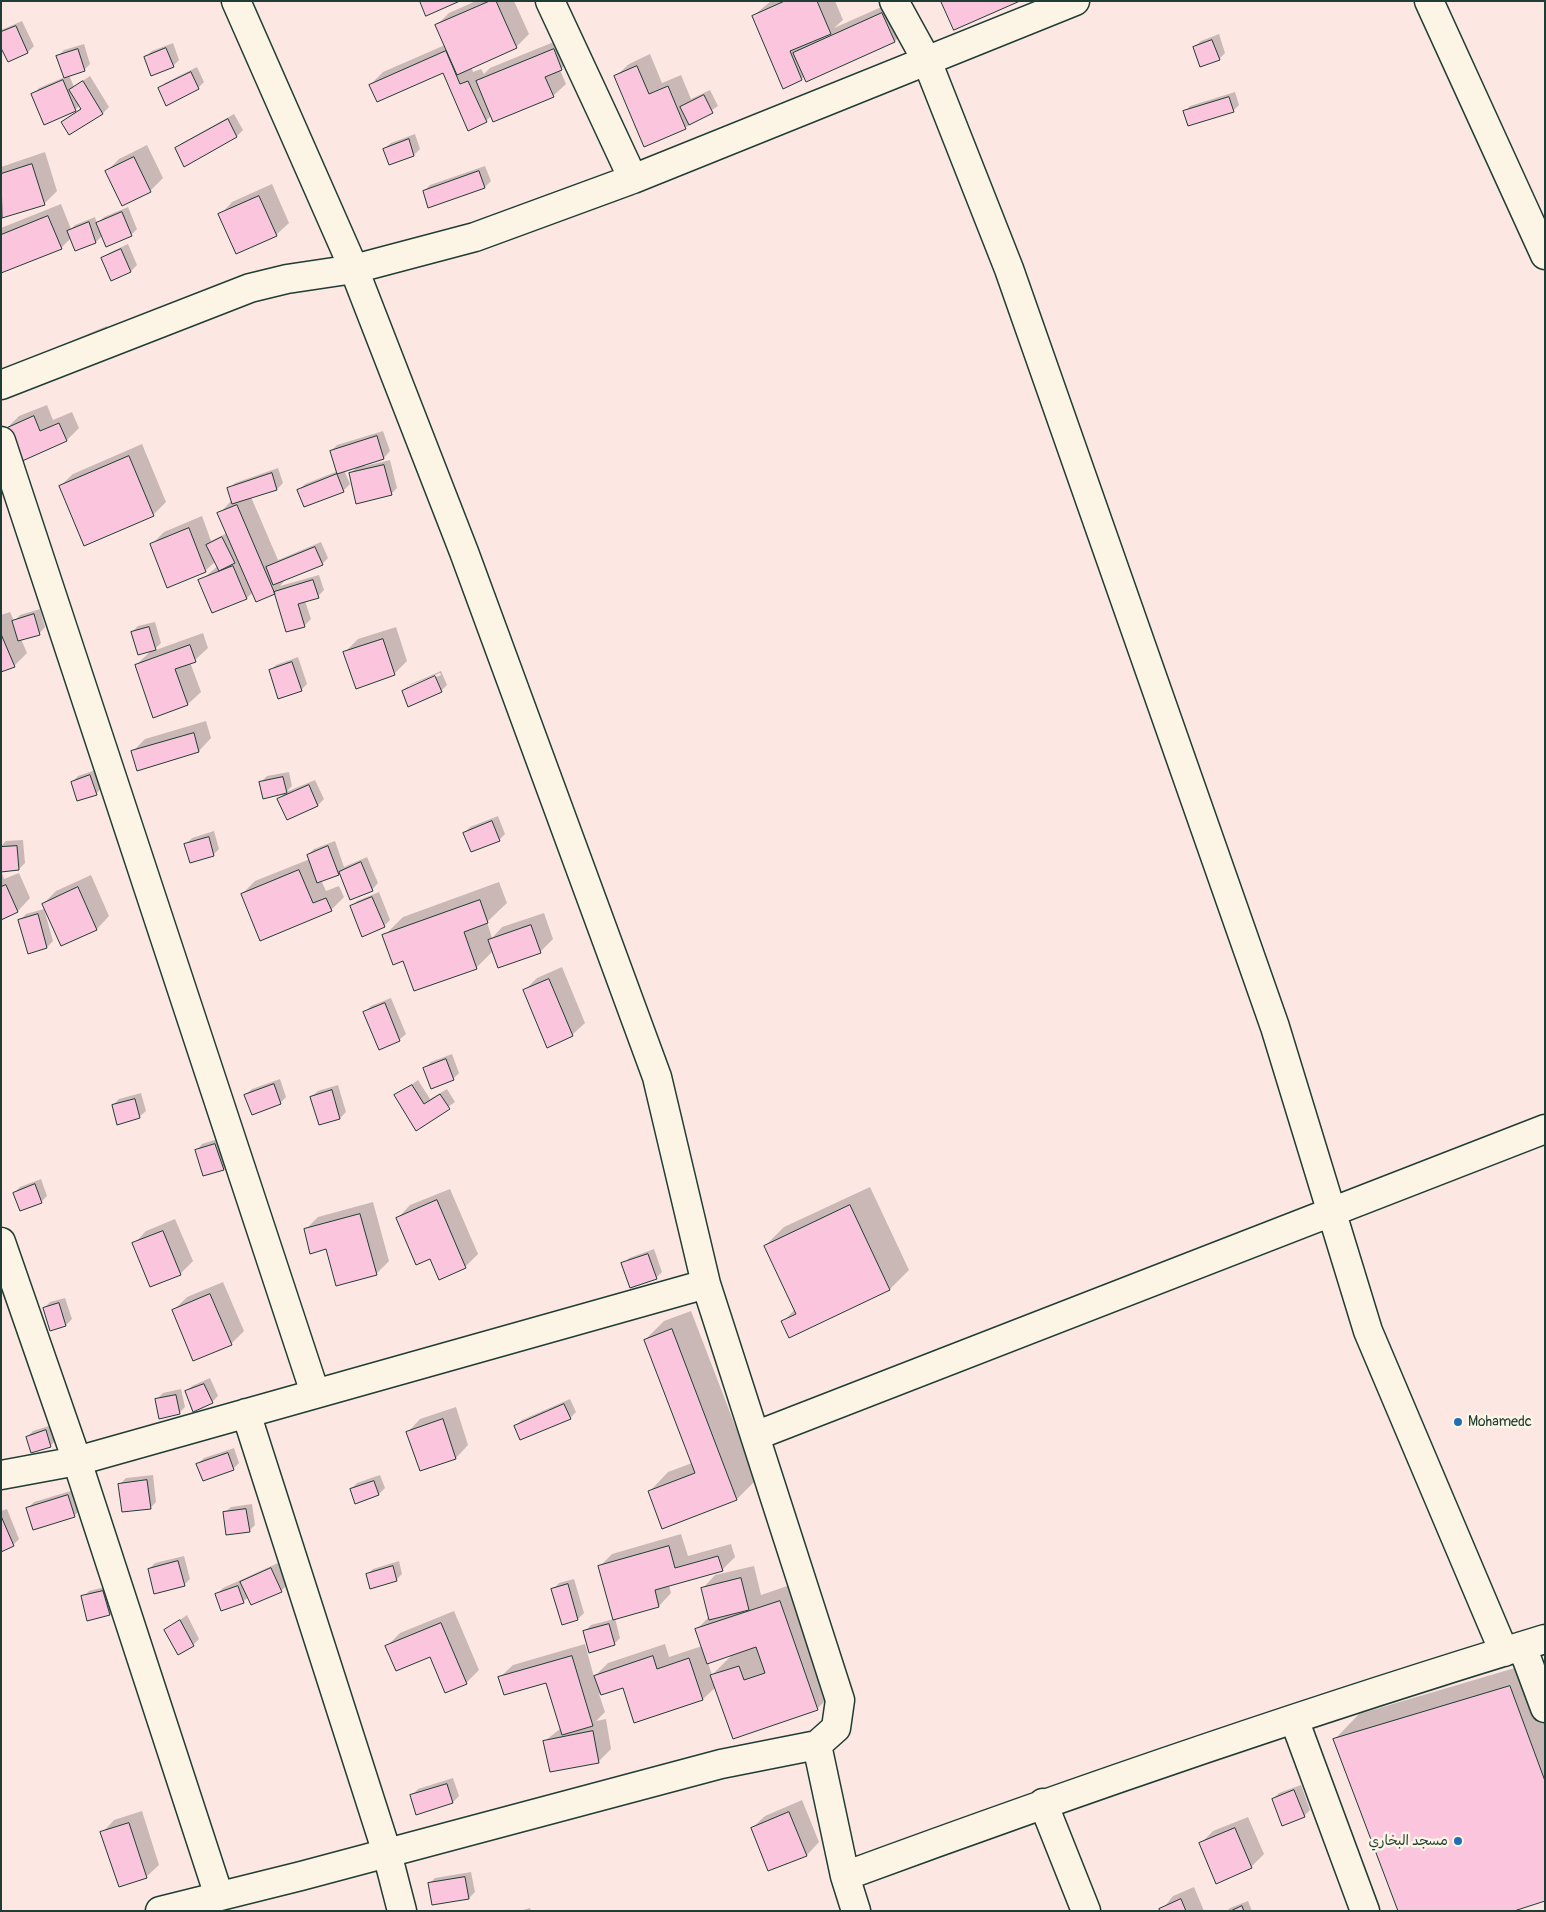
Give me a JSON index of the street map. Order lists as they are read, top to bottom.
{
  "places": ["Mohamedc", "مسجد البخاري"]
}
